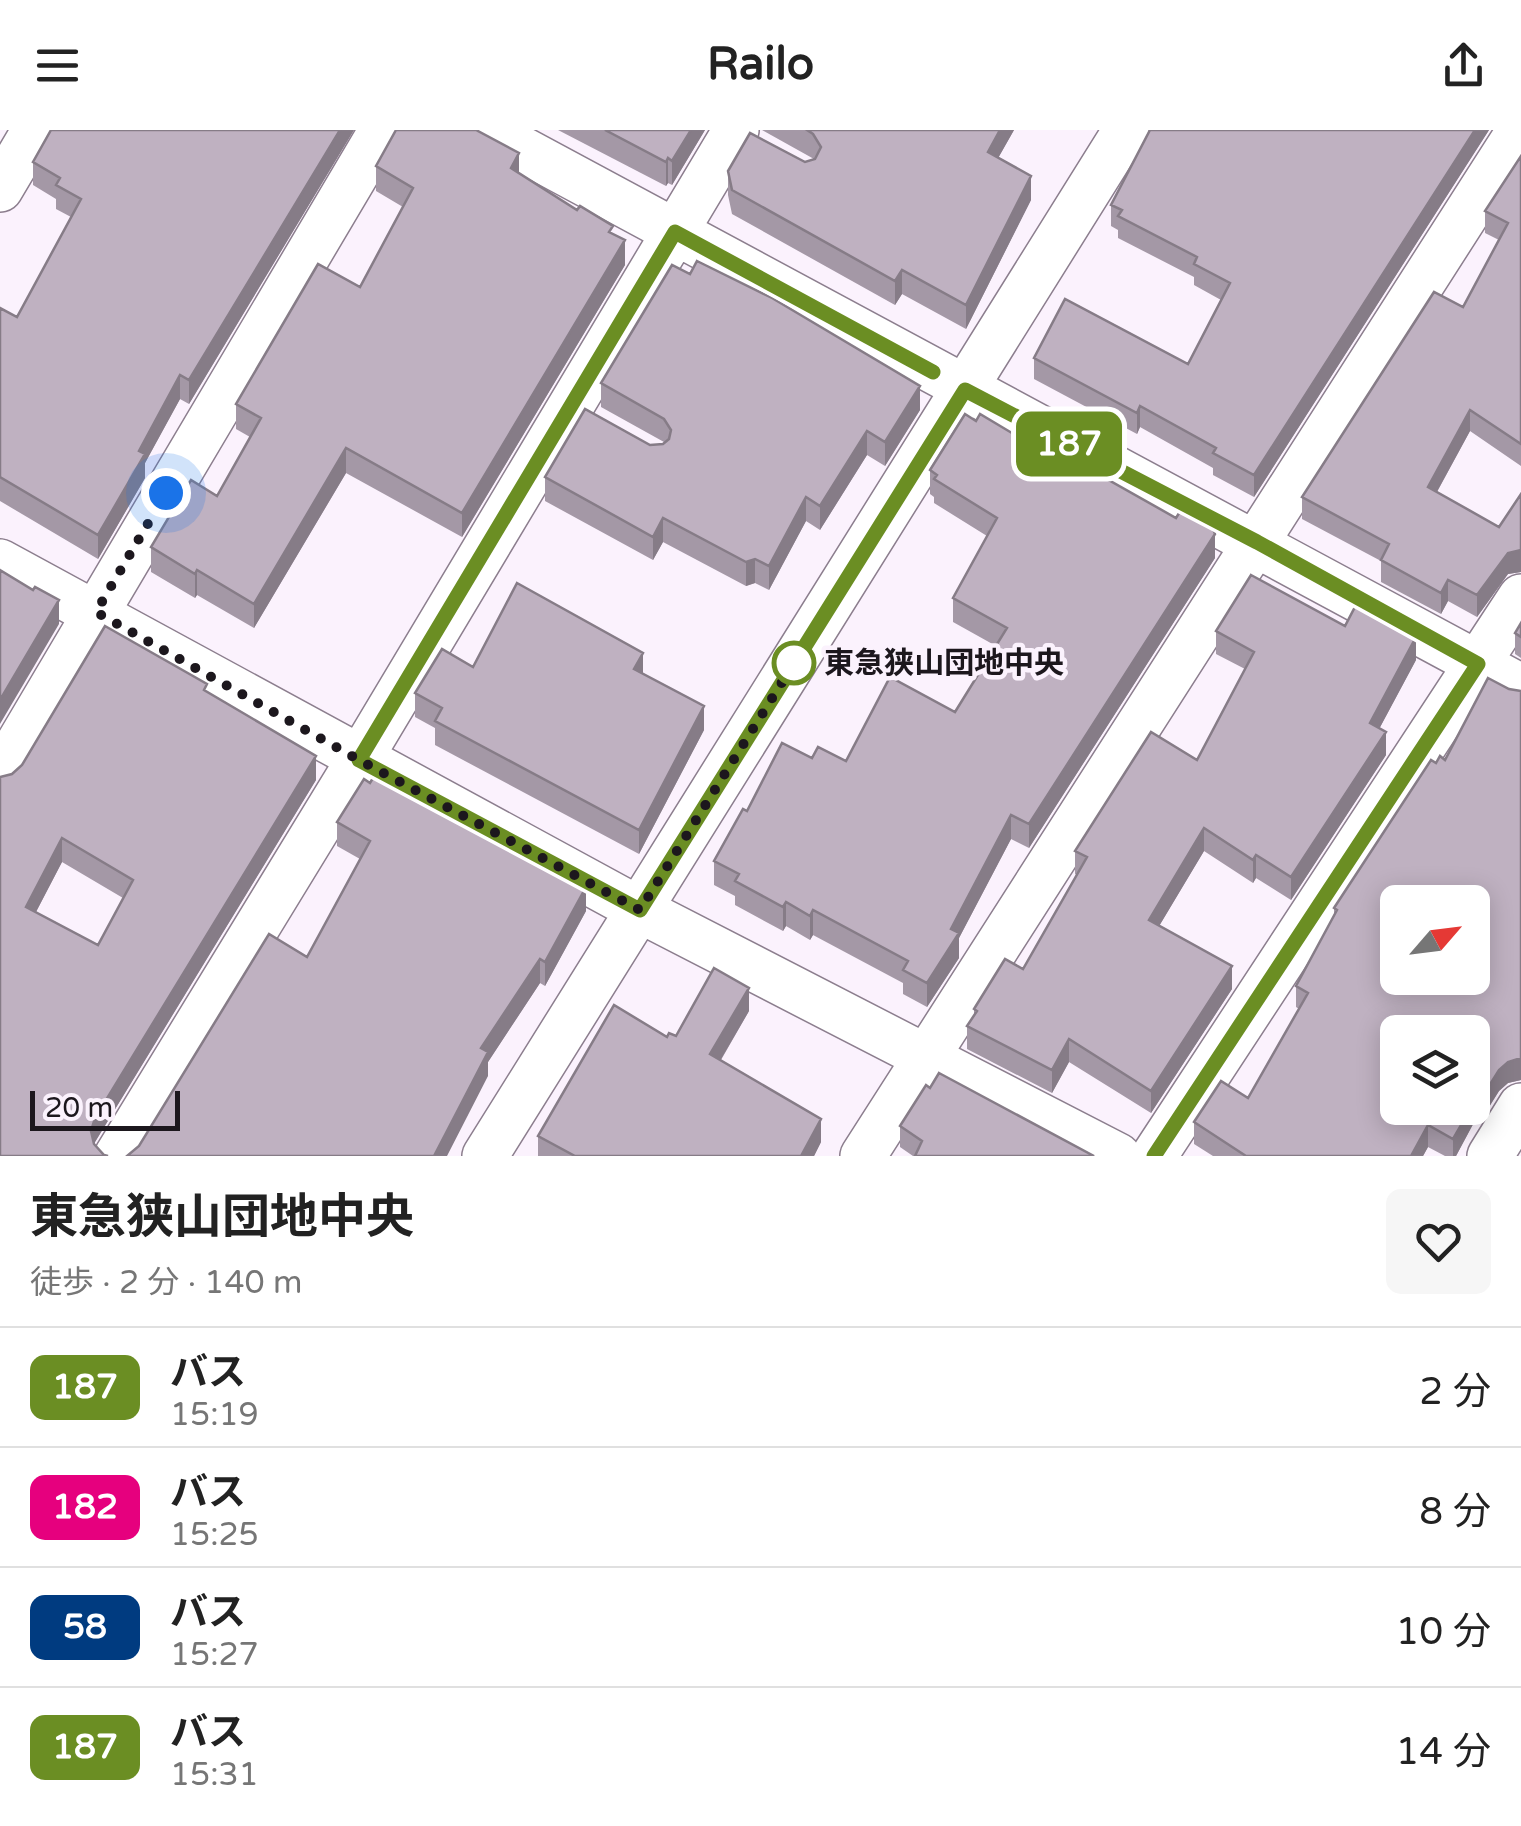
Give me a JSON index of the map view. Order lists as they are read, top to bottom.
{
  "places": ["東急狭山団地中央"],
  "lines": ["bus line 187"],
  "scale_bar": "20 m",
  "north": "top right",
  "page": {
    "header": "Railo",
    "on_map": "187",
    "scale": "20 m",
    "heading": ["東急狭山団地中央", "徒歩 · 2 分 · 140 m"],
    "list": [
      {
        "mark": "187",
        "name": "バス",
        "note": "15:19",
        "value": "2 分"
      },
      {
        "mark": "182",
        "name": "バス",
        "note": "15:25",
        "value": "8 分"
      },
      {
        "mark": "58",
        "name": "バス",
        "note": "15:27",
        "value": "10 分"
      },
      {
        "mark": "187",
        "name": "バス",
        "note": "15:31",
        "value": "14 分"
      }
    ]
  }
}
